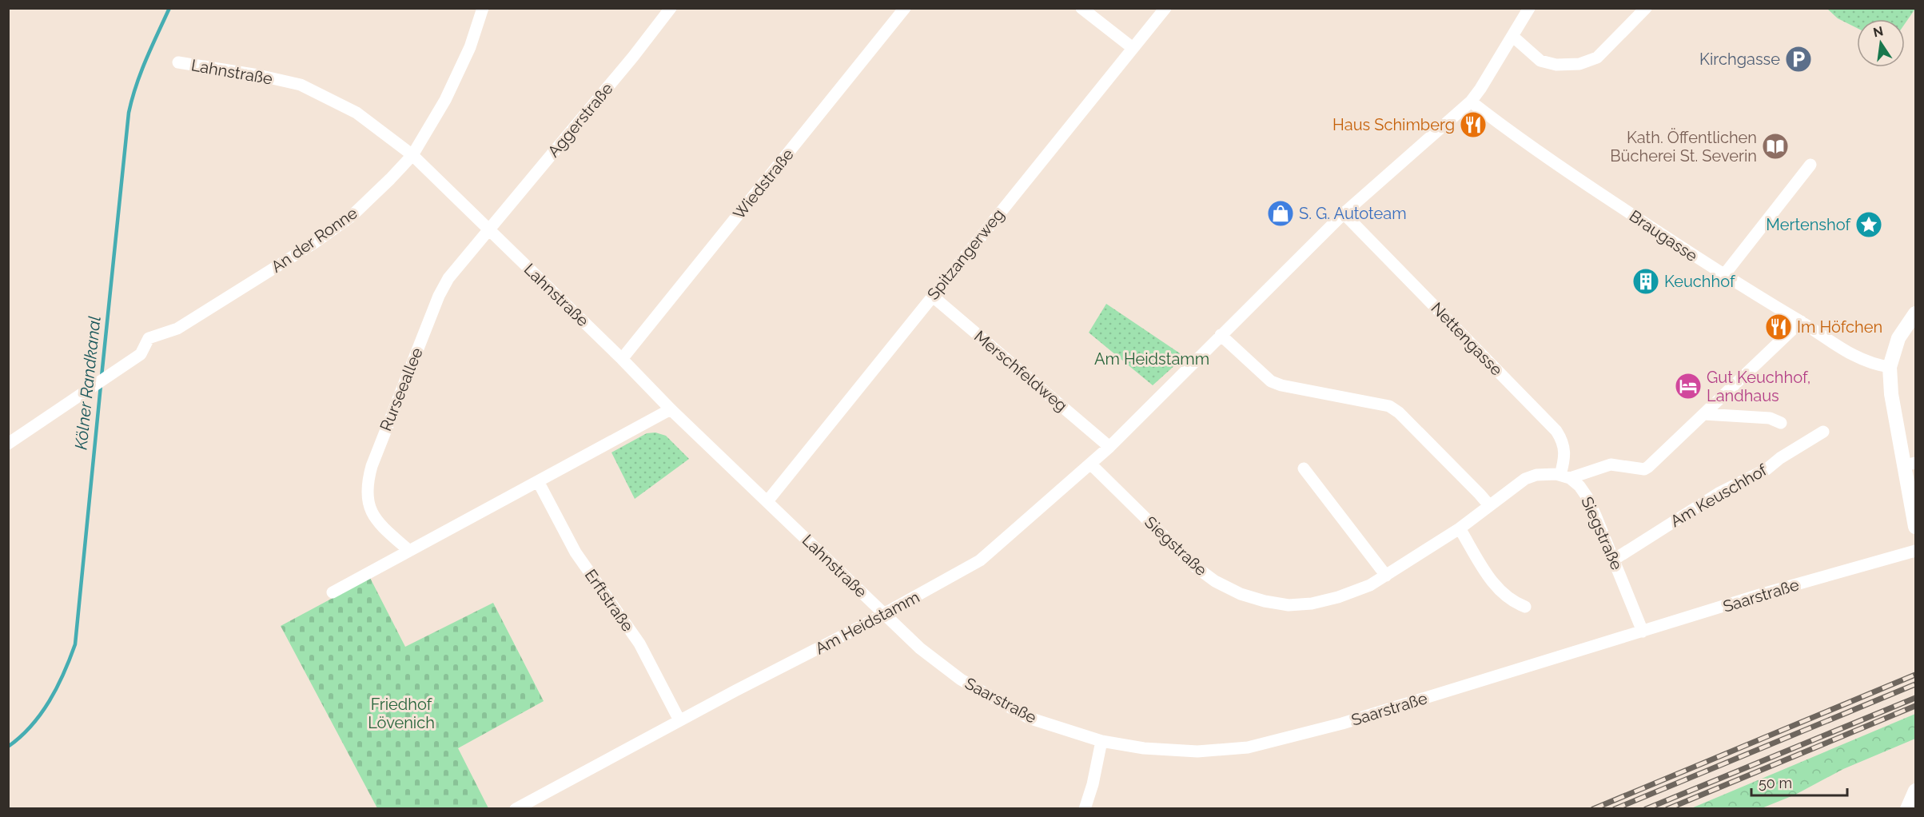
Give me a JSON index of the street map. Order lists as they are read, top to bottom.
{
  "streets": {
    "street": [
      "Lahnstraße",
      "Aggerstraße",
      "Wiedstraße",
      "Braugasse",
      "An der Ronne",
      "Spitzangerweg",
      "Nettengasse",
      "Merschfeldweg",
      "Rurseeallee",
      "Am Keuschhof",
      "Siegstraße",
      "Saarstraße",
      "Erftstraße",
      "Am Heidstamm"
    ]
  },
  "crossings": [
    ["Lahnstraße", "Aggerstraße"],
    ["Lahnstraße", "Wiedstraße"],
    ["Lahnstraße", "An der Ronne"],
    ["Lahnstraße", "Spitzangerweg"],
    ["Lahnstraße", "Rurseeallee"],
    ["Lahnstraße", "Saarstraße"],
    ["Lahnstraße", "Am Heidstamm"],
    ["Aggerstraße", "Rurseeallee"],
    ["Braugasse", "Am Heidstamm"],
    ["Spitzangerweg", "Merschfeldweg"],
    ["Nettengasse", "Siegstraße"],
    ["Nettengasse", "Am Heidstamm"],
    ["Merschfeldweg", "Am Heidstamm"],
    ["Am Keuschhof", "Siegstraße"],
    ["Siegstraße", "Saarstraße"],
    ["Siegstraße", "Am Heidstamm"],
    ["Saarstraße", "Am Heidstamm"],
    ["Erftstraße", "Am Heidstamm"]
  ],
  "water": ["Kölner Randkanal"],
  "parks": ["Am Heidstamm", "Friedhof Lövenich"],
  "places": {
    "parking": ["Kirchgasse"],
    "restaurant": ["Haus Schimberg", "Im Höfchen"],
    "library": ["Kath. Öffentlichen Bücherei St. Severin"],
    "shop": ["S. G. Autoteam"],
    "place": ["Mertenshof"],
    "building": ["Keuchhof"],
    "hotel": ["Gut Keuchhof, Landhaus"]
  },
  "scale_bar": "50 m",
  "north": "top"
}
